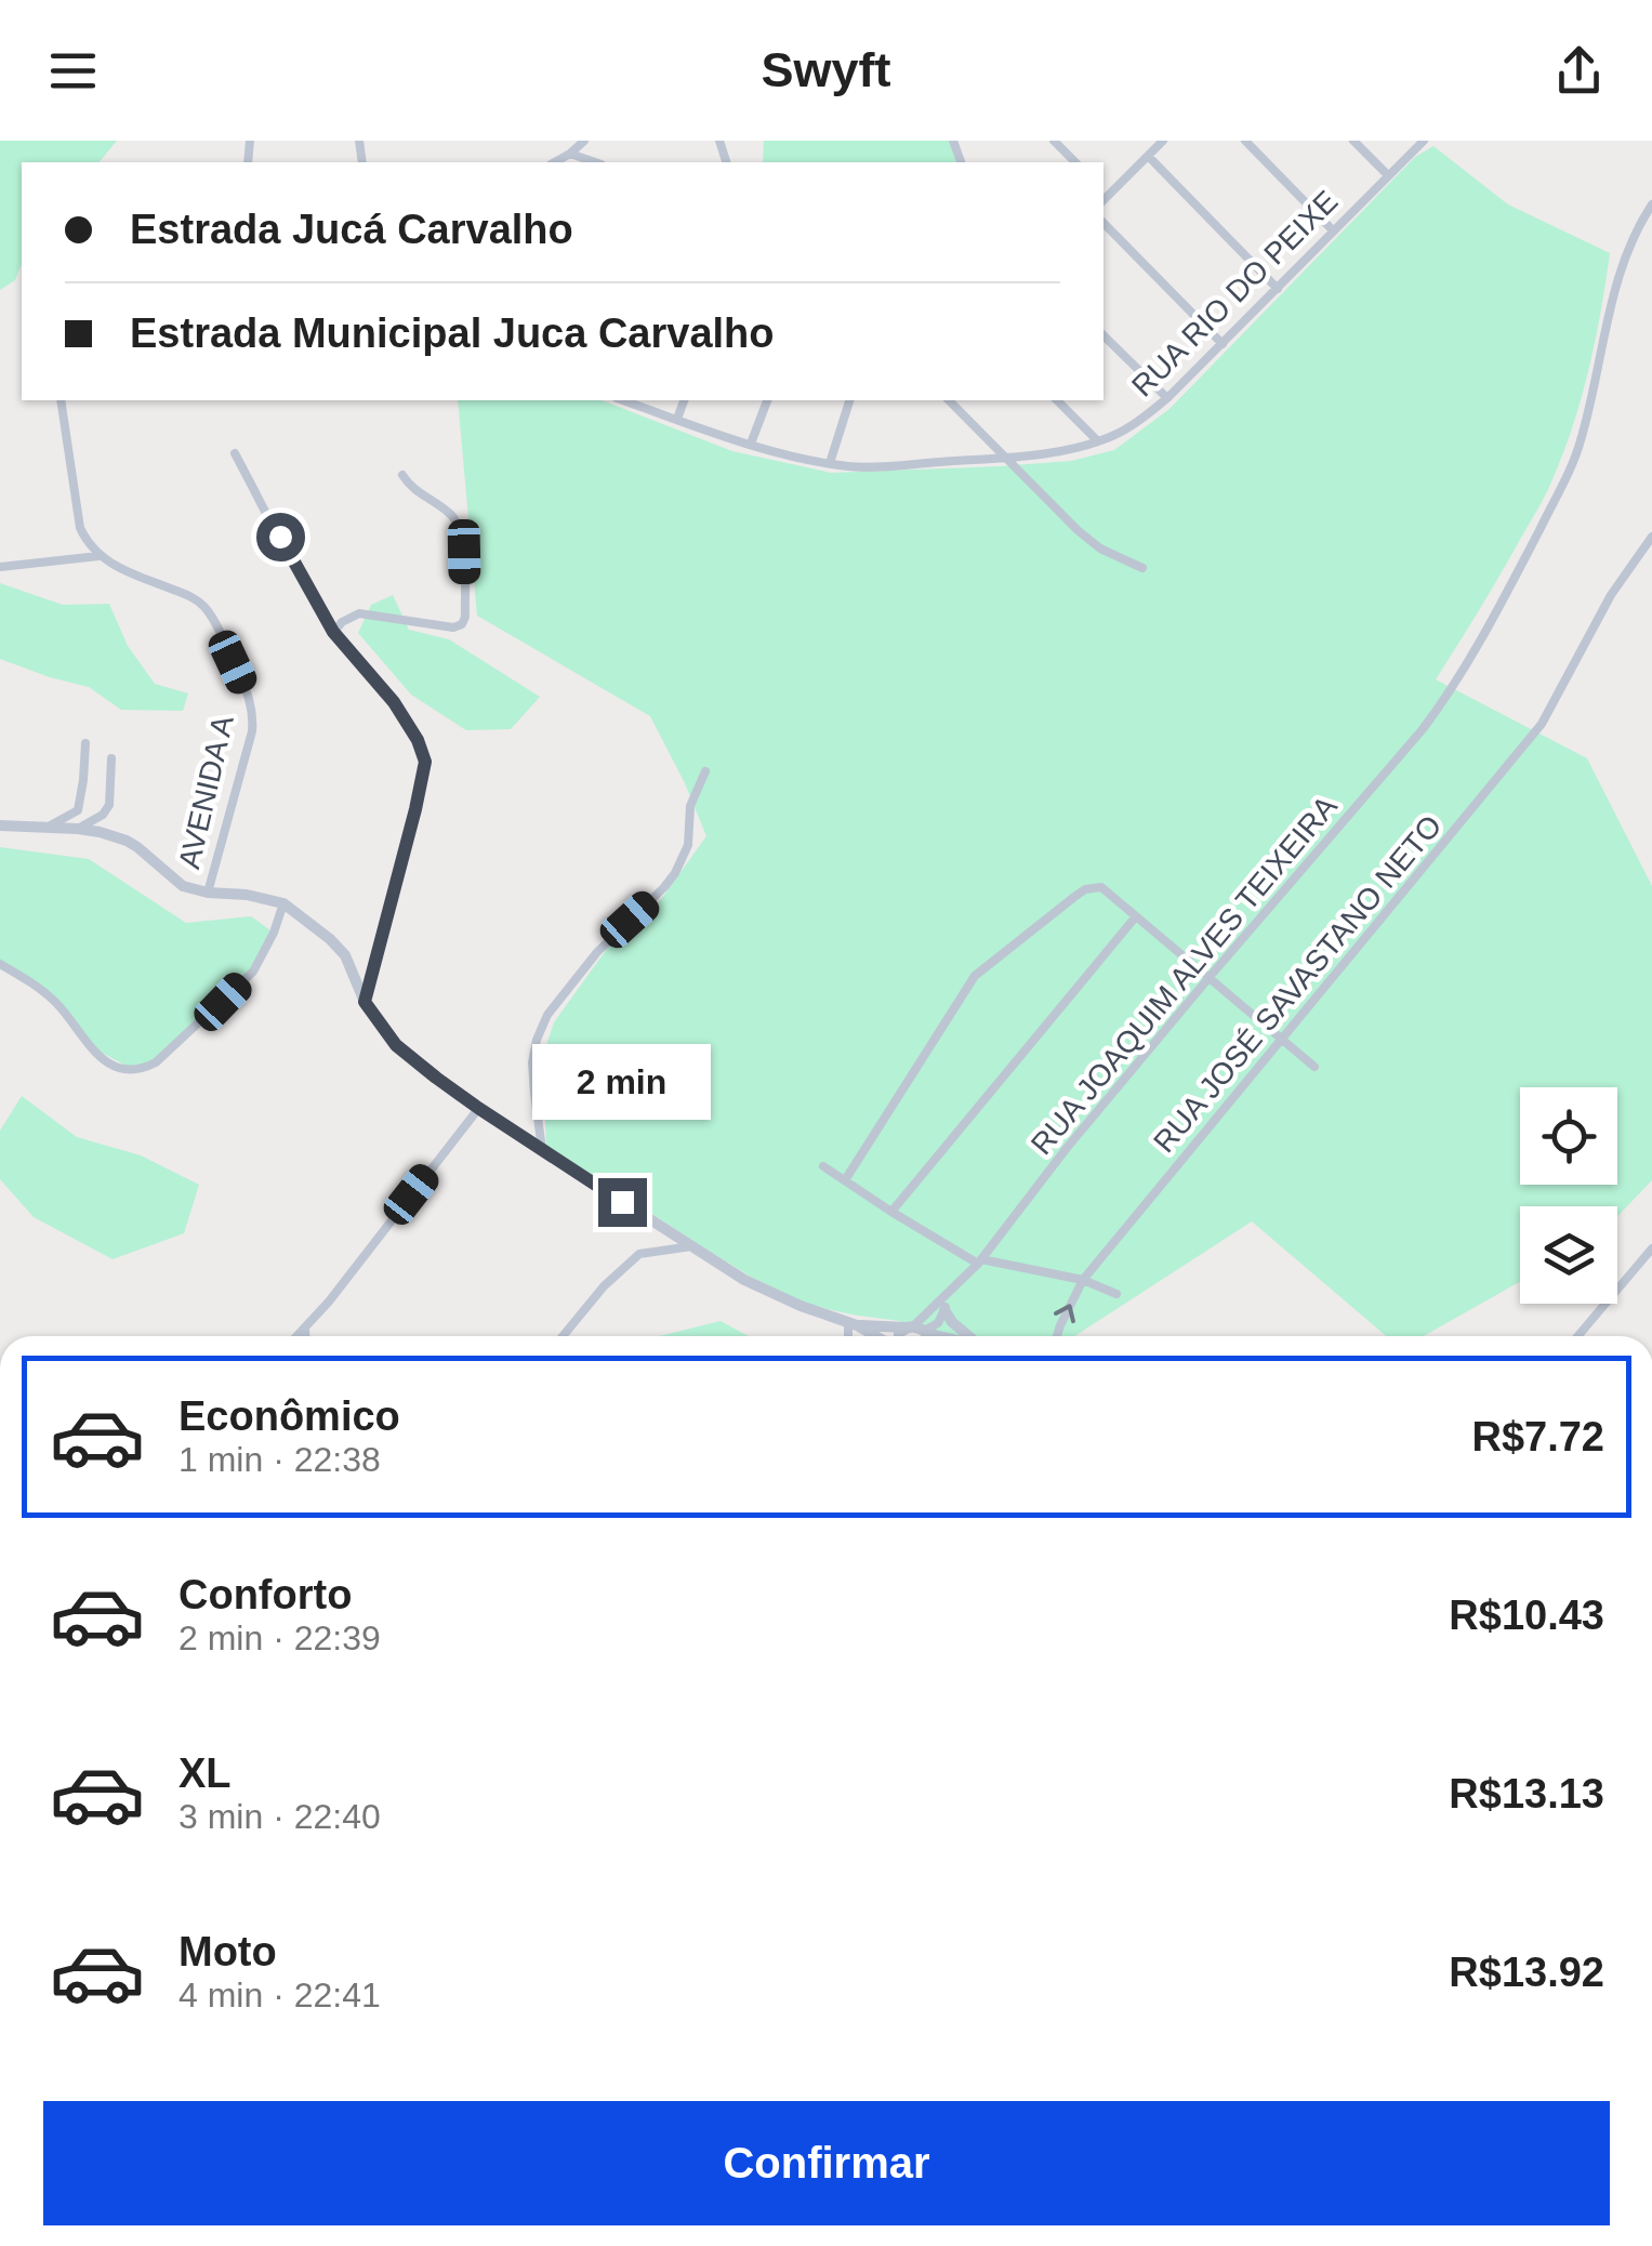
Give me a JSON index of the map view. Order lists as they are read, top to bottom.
{
  "streets": {
    "street": [
      "RUA RIO DO PEIXE",
      "AVENIDA A",
      "RUA JOAQUIM ALVES TEIXEIRA",
      "RUA JOSÉ SAVASTANO NETO"
    ]
  },
  "page": {
    "header": "Swyft",
    "banner": ["Estrada Jucá Carvalho", "Estrada Municipal Juca Carvalho"],
    "bubble": "2 min",
    "list": [
      {
        "name": "Econômico",
        "note": "1 min · 22:38",
        "value": "R$7.72"
      },
      {
        "name": "Conforto",
        "note": "2 min · 22:39",
        "value": "R$10.43"
      },
      {
        "name": "XL",
        "note": "3 min · 22:40",
        "value": "R$13.13"
      },
      {
        "name": "Moto",
        "note": "4 min · 22:41",
        "value": "R$13.92"
      }
    ],
    "buttons": "Confirmar"
  }
}
